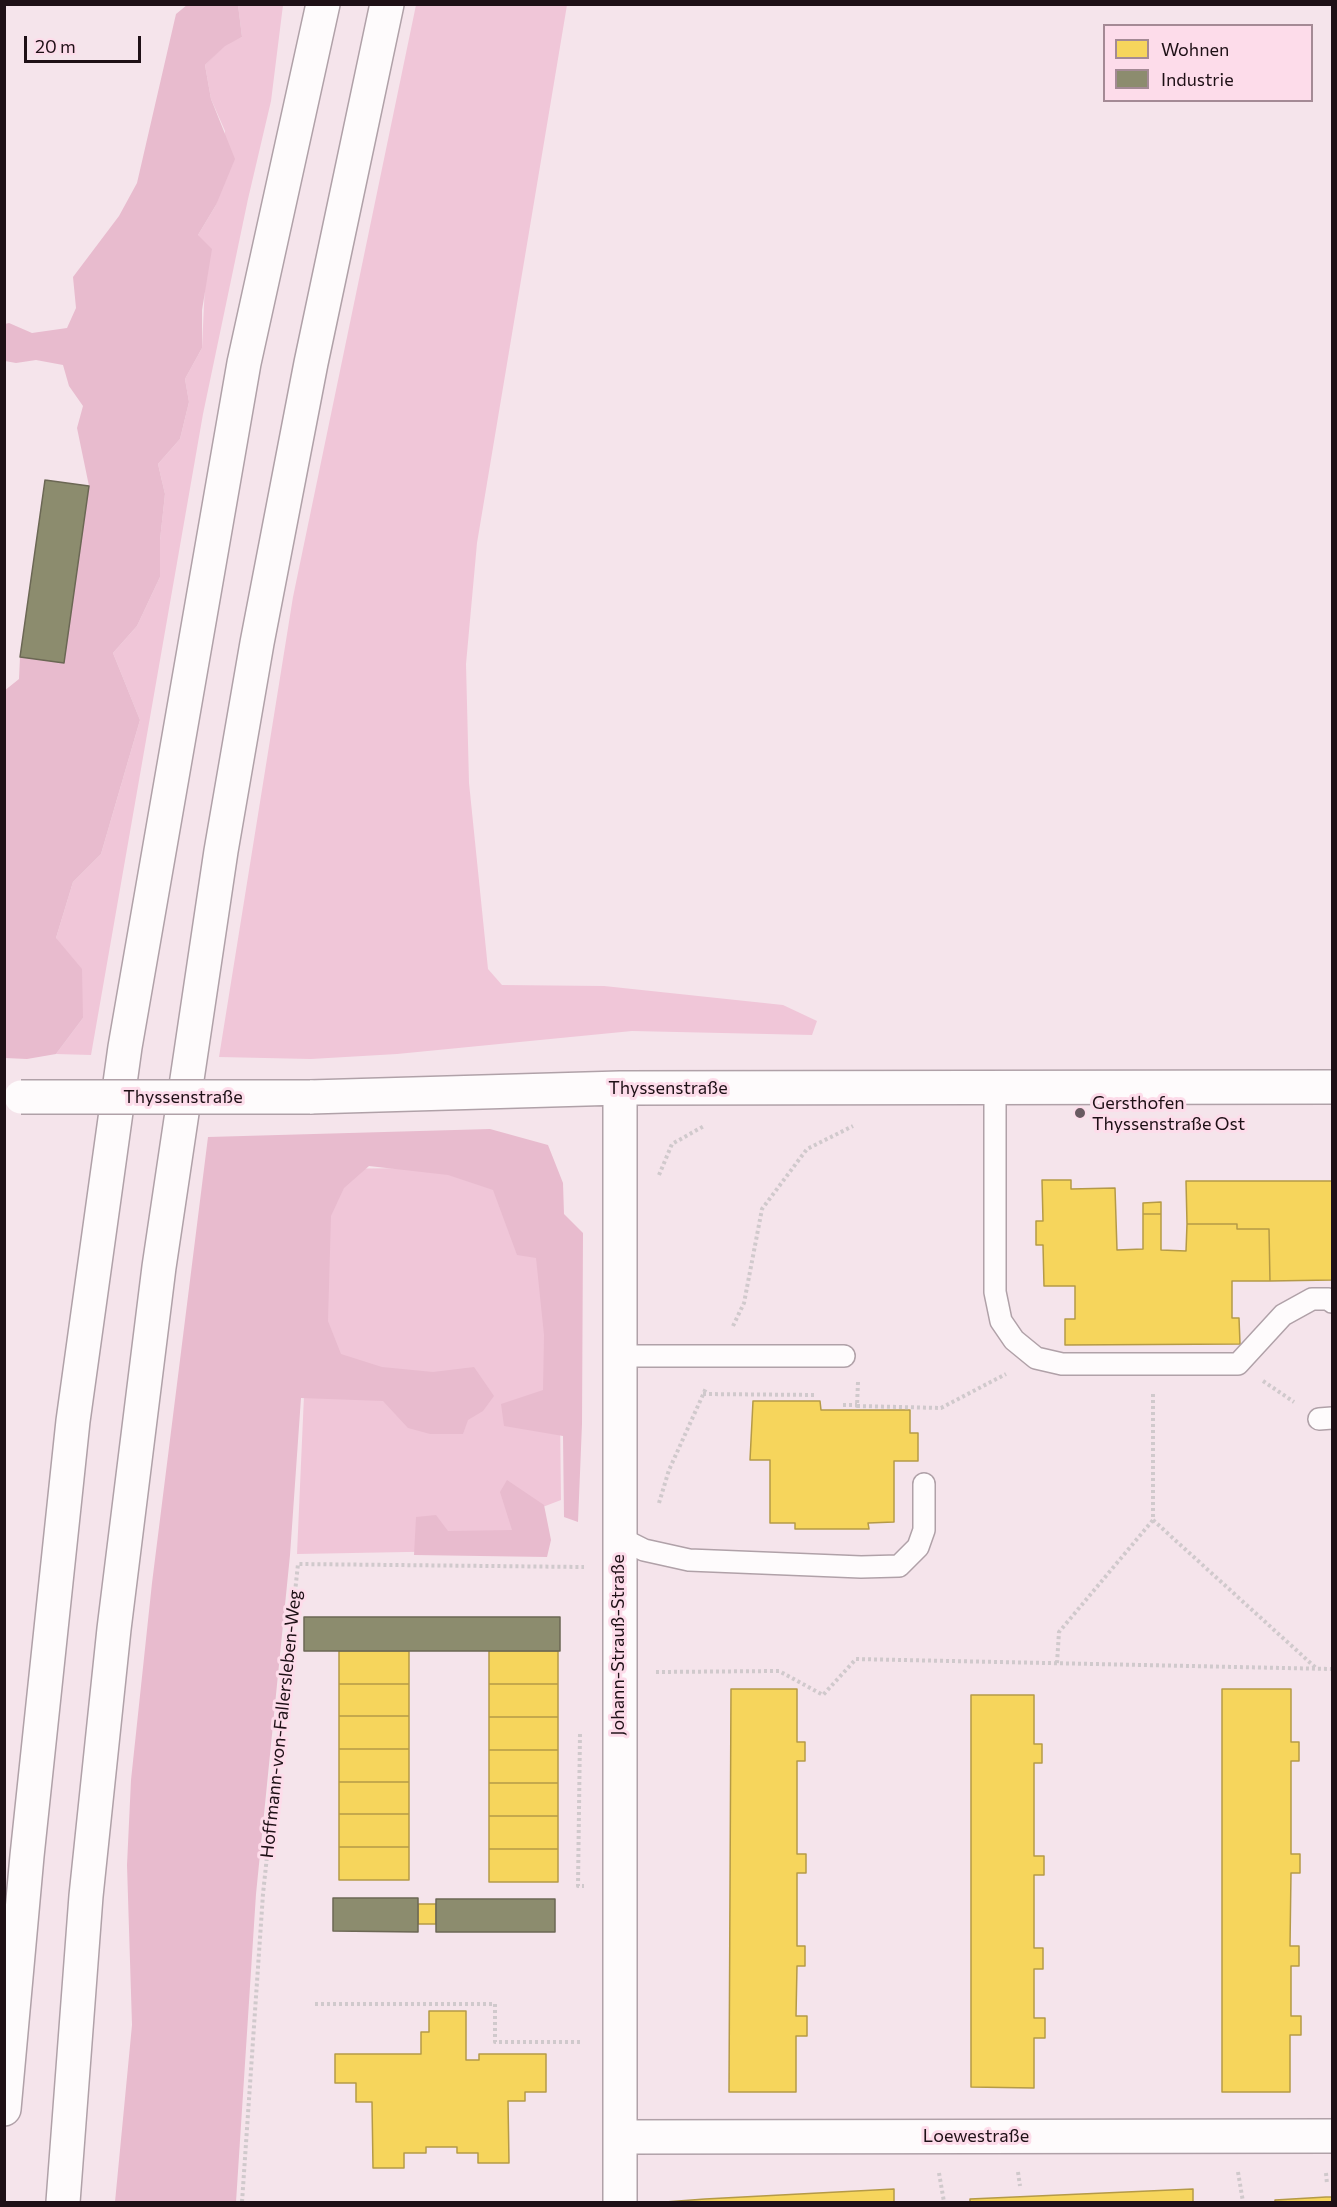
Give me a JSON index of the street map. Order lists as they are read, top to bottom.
{
  "streets": {
    "main road": ["Thyssenstraße", "Johann-Strauß-Straße", "Loewestraße"],
    "path": ["Hoffmann-von-Fallersleben-Weg"]
  },
  "crossings": [
    ["Thyssenstraße", "Johann-Strauß-Straße"],
    ["Johann-Strauß-Straße", "Hoffmann-von-Fallersleben-Weg"],
    ["Johann-Strauß-Straße", "Loewestraße"]
  ],
  "places": ["Gersthofen Thyssenstraße Ost"],
  "legend": ["Wohnen", "Industrie"],
  "scale_bar": "20 m"
}
